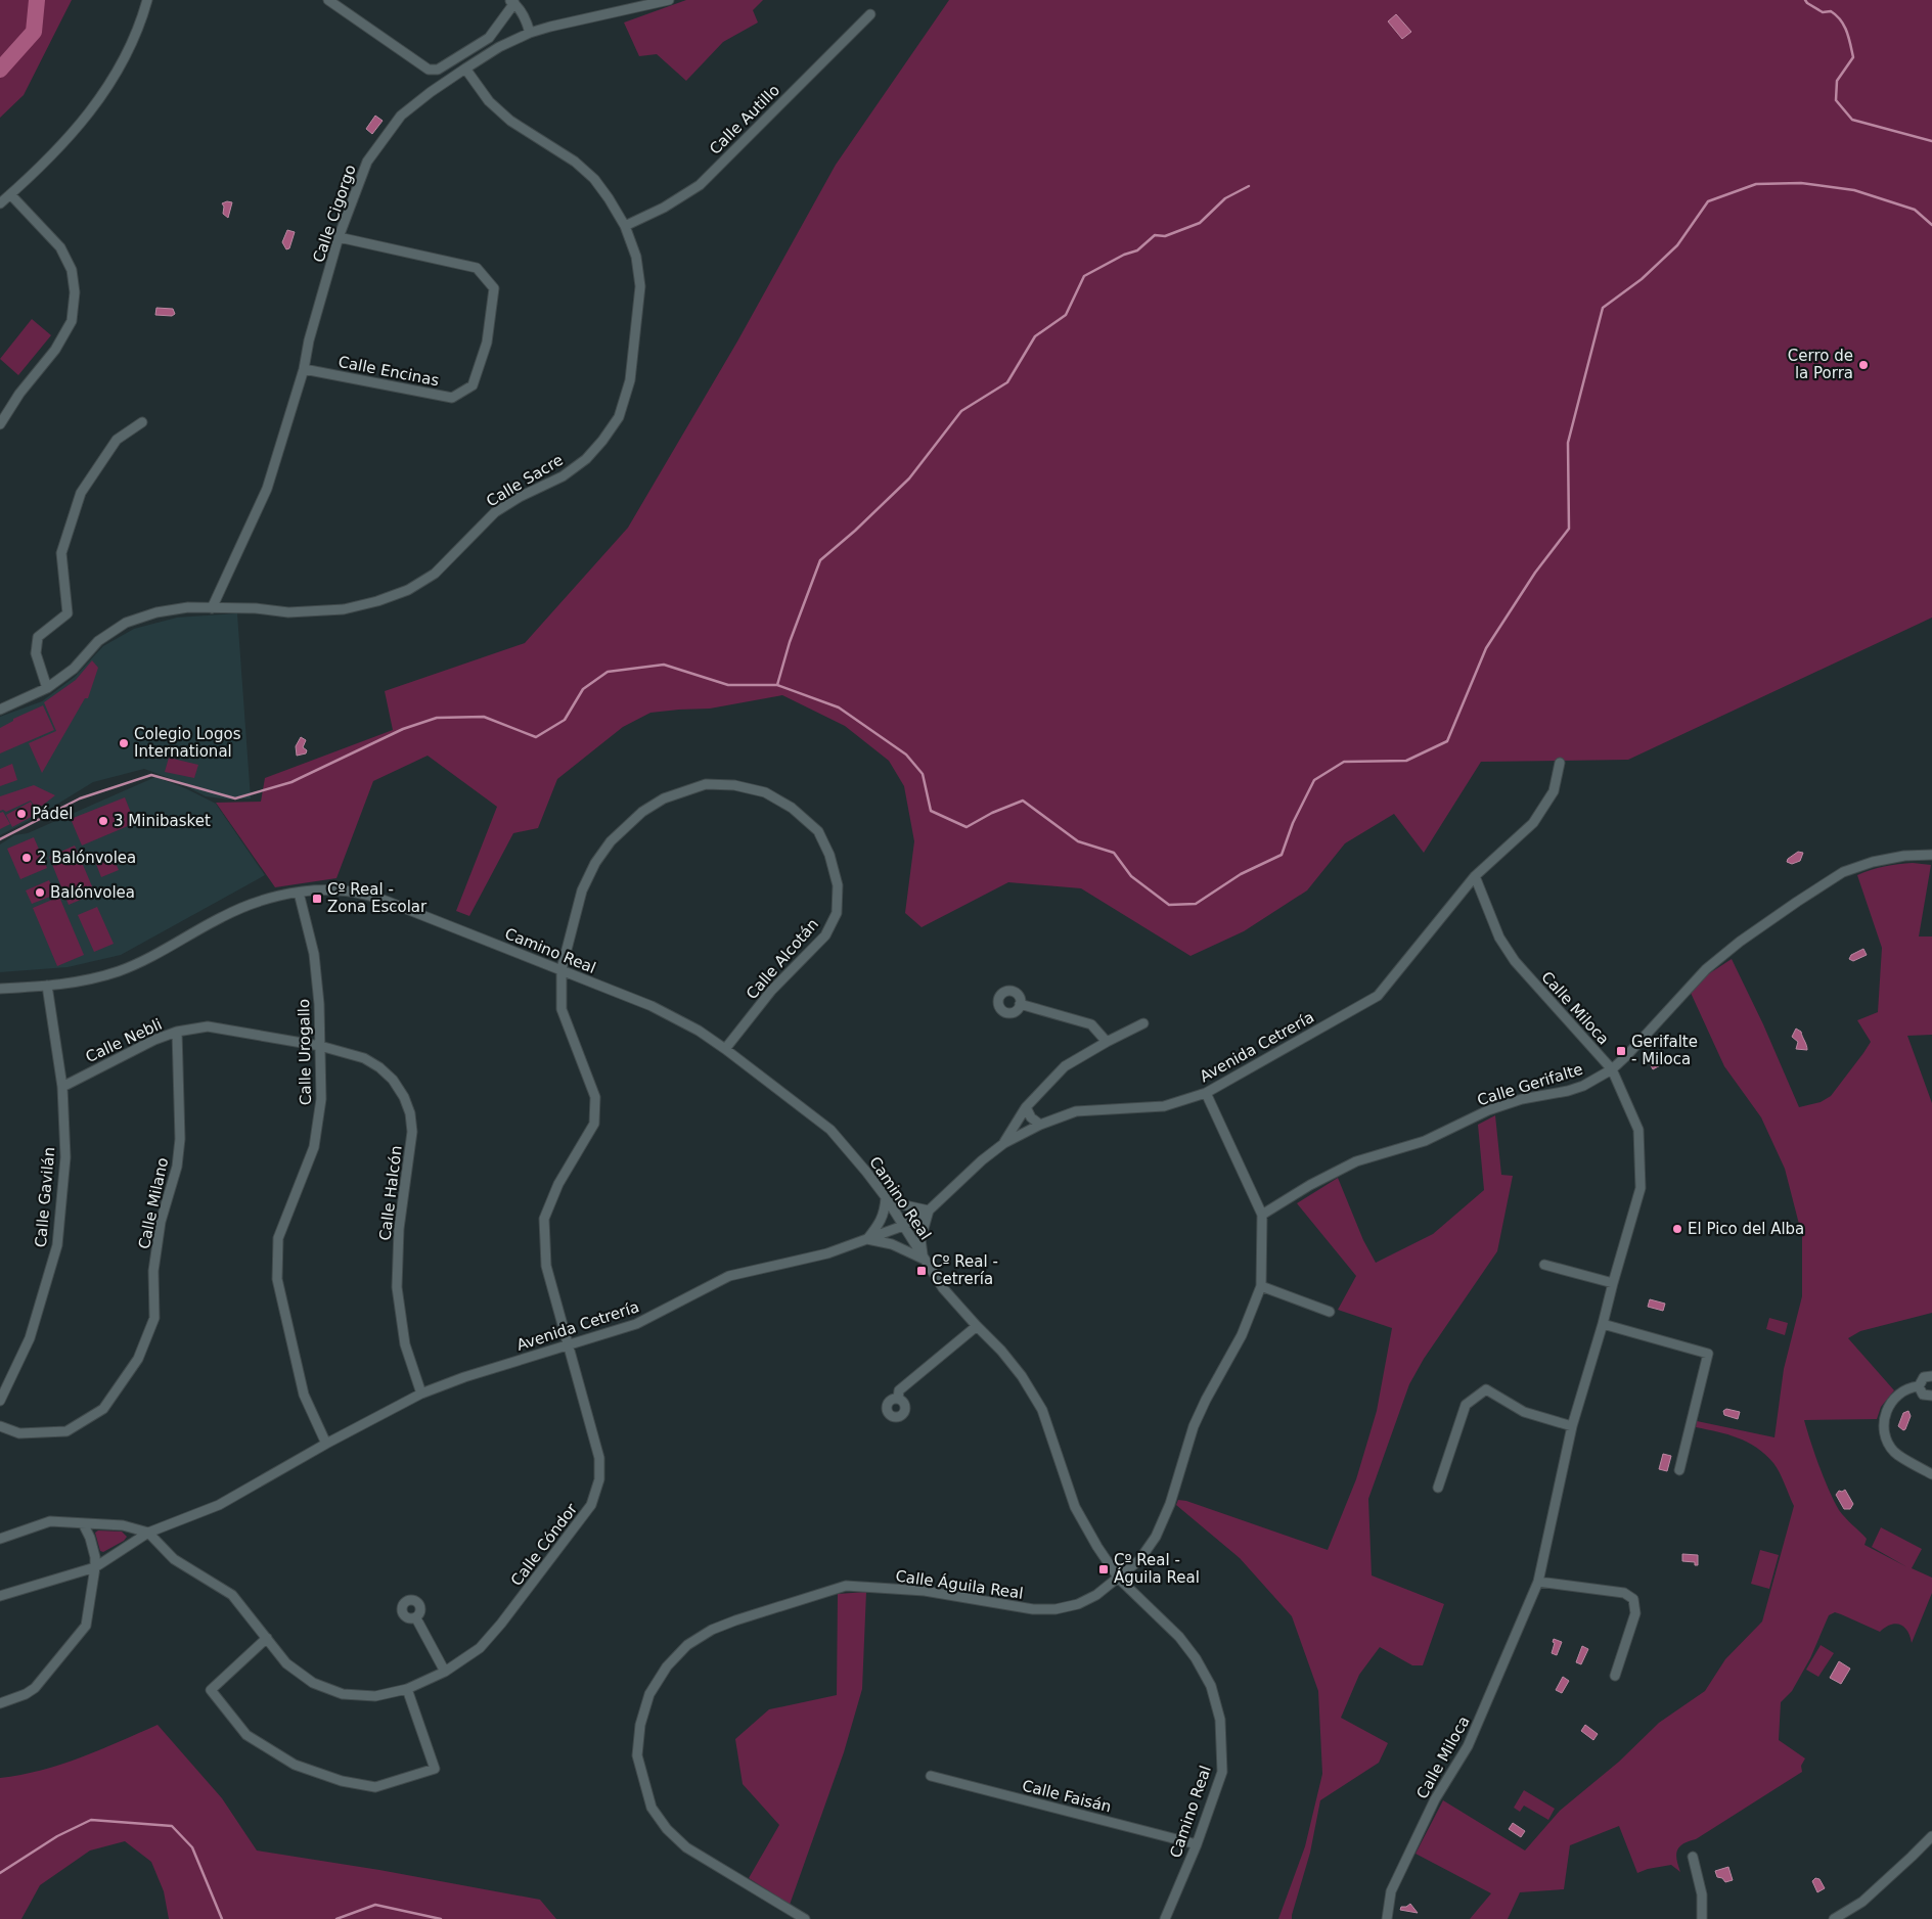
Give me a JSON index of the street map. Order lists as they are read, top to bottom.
{
  "streets": {
    "street": [
      "Calle Autillo",
      "Calle Cigorgo",
      "Calle Encinas",
      "Calle Sacre",
      "Camino Real",
      "Calle Alcotán",
      "Calle Miloca",
      "Calle Nebli",
      "Avenida Cetrería",
      "Calle Urogallo",
      "Calle Gerifalte",
      "Calle Halcón",
      "Calle Gavilán",
      "Calle Milano",
      "Calle Cóndor",
      "Calle Águila Real",
      "Calle Faisán"
    ]
  },
  "crossings": [
    ["Calle Autillo", "Calle Sacre"],
    ["Calle Cigorgo", "Calle Encinas"],
    ["Calle Cigorgo", "Calle Sacre"],
    ["Camino Real", "Calle Alcotán"],
    ["Camino Real", "Avenida Cetrería"],
    ["Camino Real", "Calle Urogallo"],
    ["Camino Real", "Calle Gavilán"],
    ["Camino Real", "Calle Águila Real"],
    ["Camino Real", "Calle Faisán"],
    ["Calle Alcotán", "Avenida Cetrería"],
    ["Calle Alcotán", "Calle Cóndor"],
    ["Calle Miloca", "Avenida Cetrería"],
    ["Calle Miloca", "Calle Gerifalte"],
    ["Calle Nebli", "Calle Urogallo"],
    ["Calle Nebli", "Calle Halcón"],
    ["Calle Nebli", "Calle Gavilán"],
    ["Calle Nebli", "Calle Milano"],
    ["Avenida Cetrería", "Calle Urogallo"],
    ["Avenida Cetrería", "Calle Halcón"],
    ["Avenida Cetrería", "Calle Cóndor"],
    ["Avenida Cetrería", "Calle Águila Real"],
    ["Calle Urogallo", "Calle Halcón"],
    ["Calle Gerifalte", "Calle Águila Real"]
  ],
  "places": {
    "other": [
      "Cerro de la Porra",
      "Colegio Logos International",
      "Pádel",
      "3 Minibasket",
      "2 Balónvolea",
      "Balónvolea",
      "El Pico del Alba"
    ],
    "transit": [
      "Cº Real - Zona Escolar",
      "Gerifalte - Miloca",
      "Cº Real - Cetrería",
      "Cº Real - Águila Real"
    ]
  }
}
